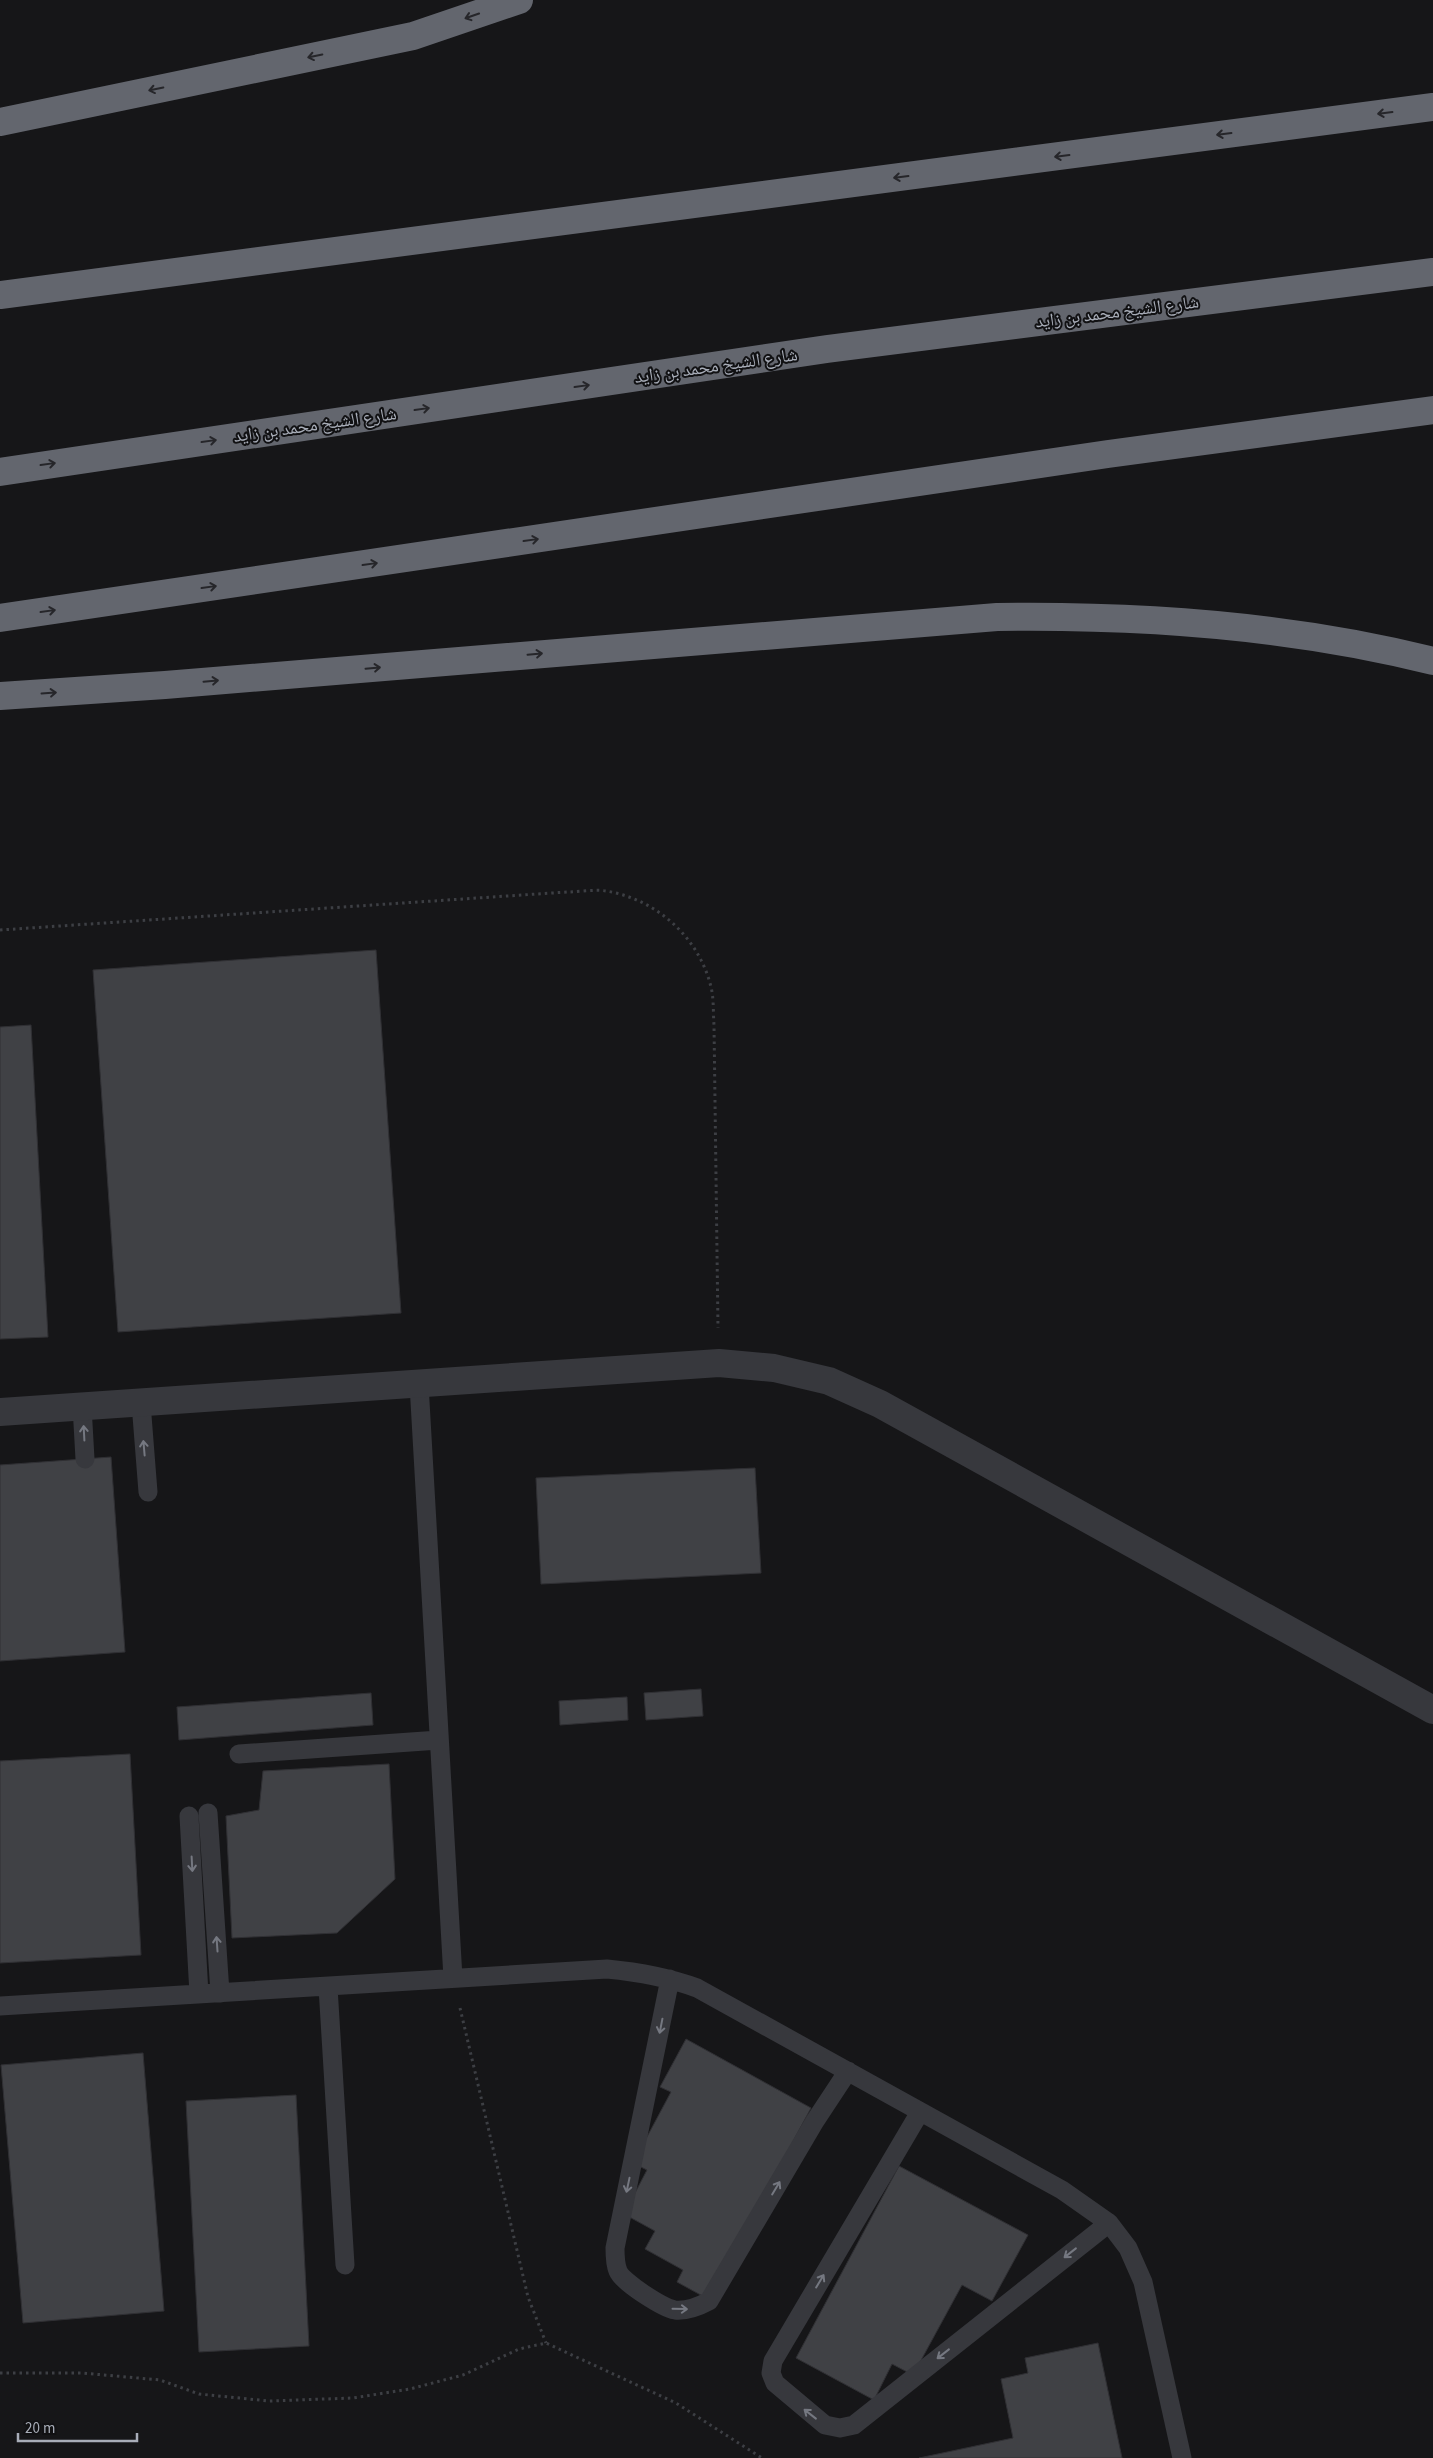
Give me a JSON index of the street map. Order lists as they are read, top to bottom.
{
  "streets": {
    "highway": ["شارع الشيخ محمد بن زايد"]
  },
  "scale_bar": "20 m"
}
